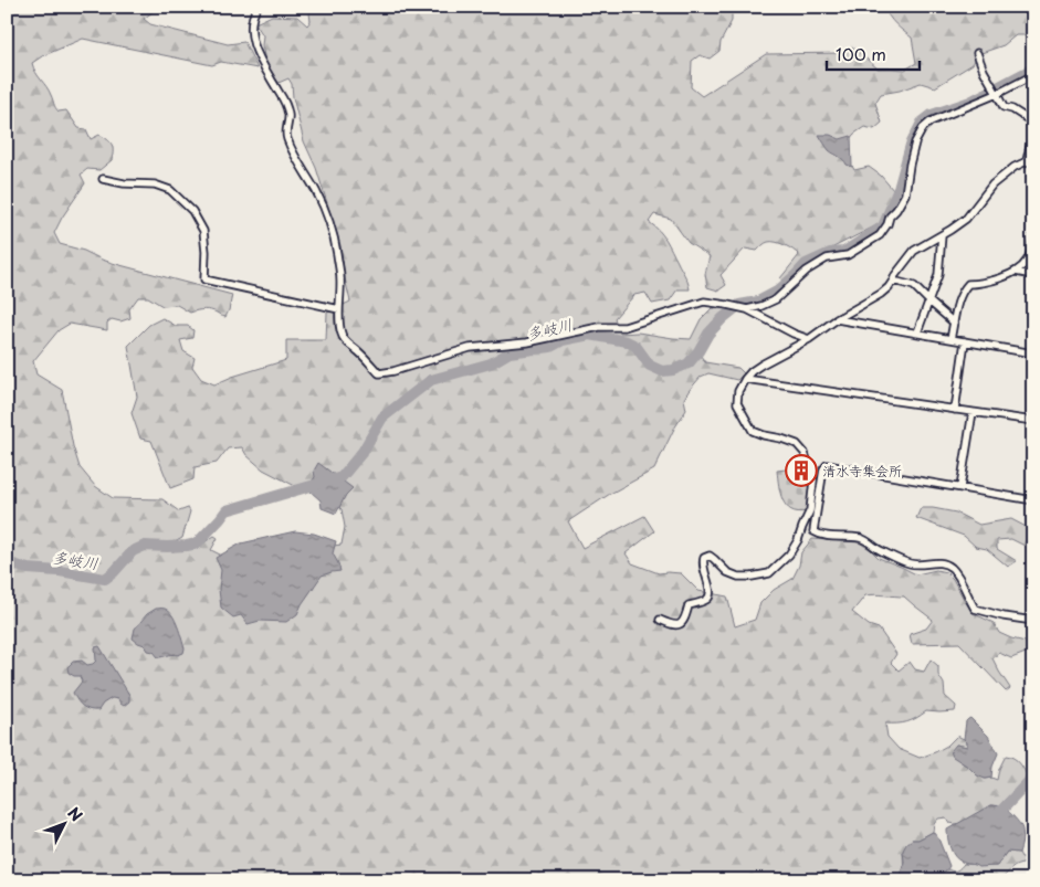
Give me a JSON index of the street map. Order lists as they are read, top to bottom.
{
  "water": ["多岐川"],
  "places": {
    "building": ["清水寺集会所"]
  },
  "scale_bar": "100 m",
  "north": "top right"
}
